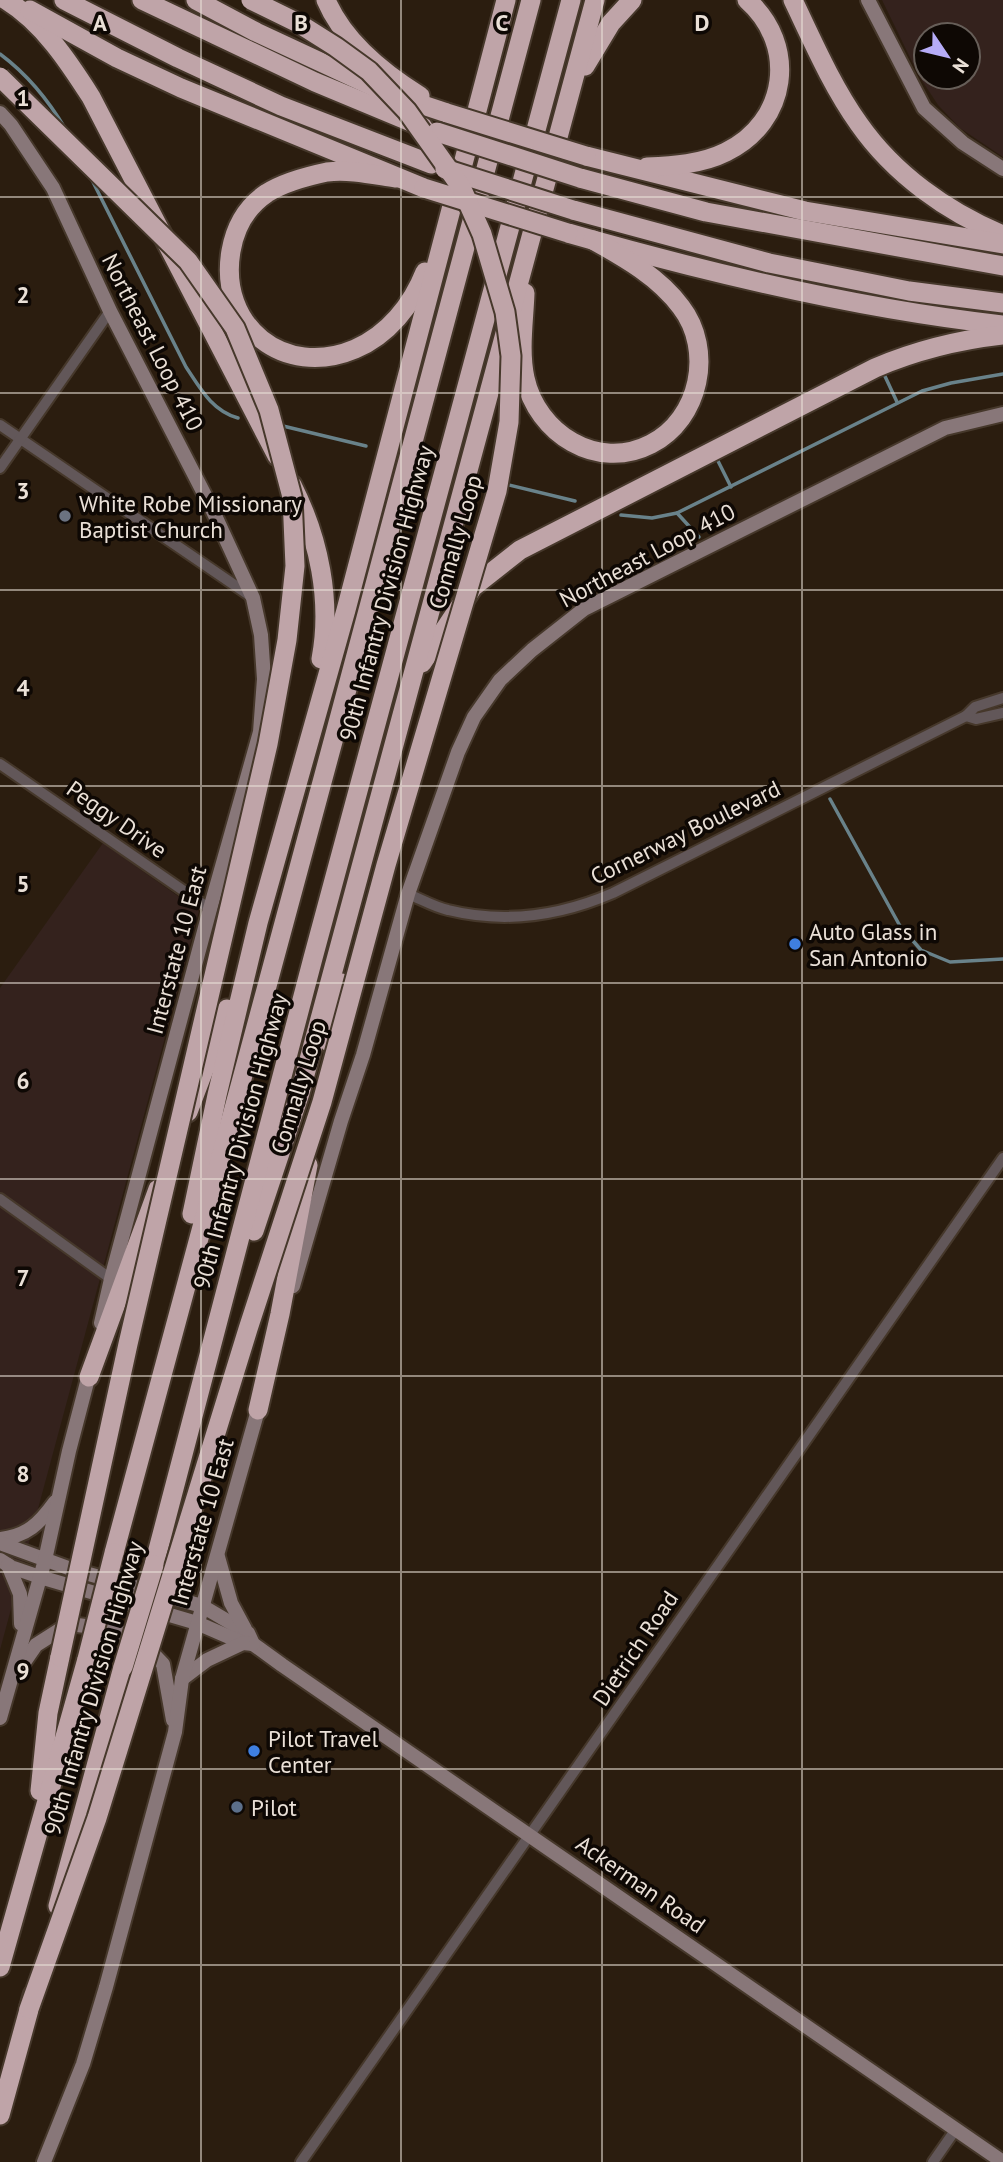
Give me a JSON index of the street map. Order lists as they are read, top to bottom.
{
  "streets": {
    "highway": ["Connally Loop", "90th Infantry Division Highway"],
    "main road": ["Northeast Loop 410", "Interstate 10 East", "Ackerman Road"],
    "street": ["Peggy Drive", "Cornerway Boulevard", "Dietrich Road"]
  },
  "crossings": [
    ["Northeast Loop 410", "Cornerway Boulevard"],
    ["Northeast Loop 410", "Interstate 10 East"],
    ["Connally Loop", "90th Infantry Division Highway"],
    ["Peggy Drive", "Interstate 10 East"],
    ["Cornerway Boulevard", "Interstate 10 East"],
    ["Interstate 10 East", "Ackerman Road"],
    ["Dietrich Road", "Ackerman Road"]
  ],
  "places": [
    "White Robe Missionary Baptist Church",
    "Auto Glass in San Antonio",
    "Pilot Travel Center",
    "Pilot"
  ],
  "north": "bottom right",
  "grid": {
    "columns": [
      "A",
      "B",
      "C",
      "D"
    ],
    "rows": [
      "1",
      "2",
      "3",
      "4",
      "5",
      "6",
      "7",
      "8",
      "9"
    ]
  }
}
